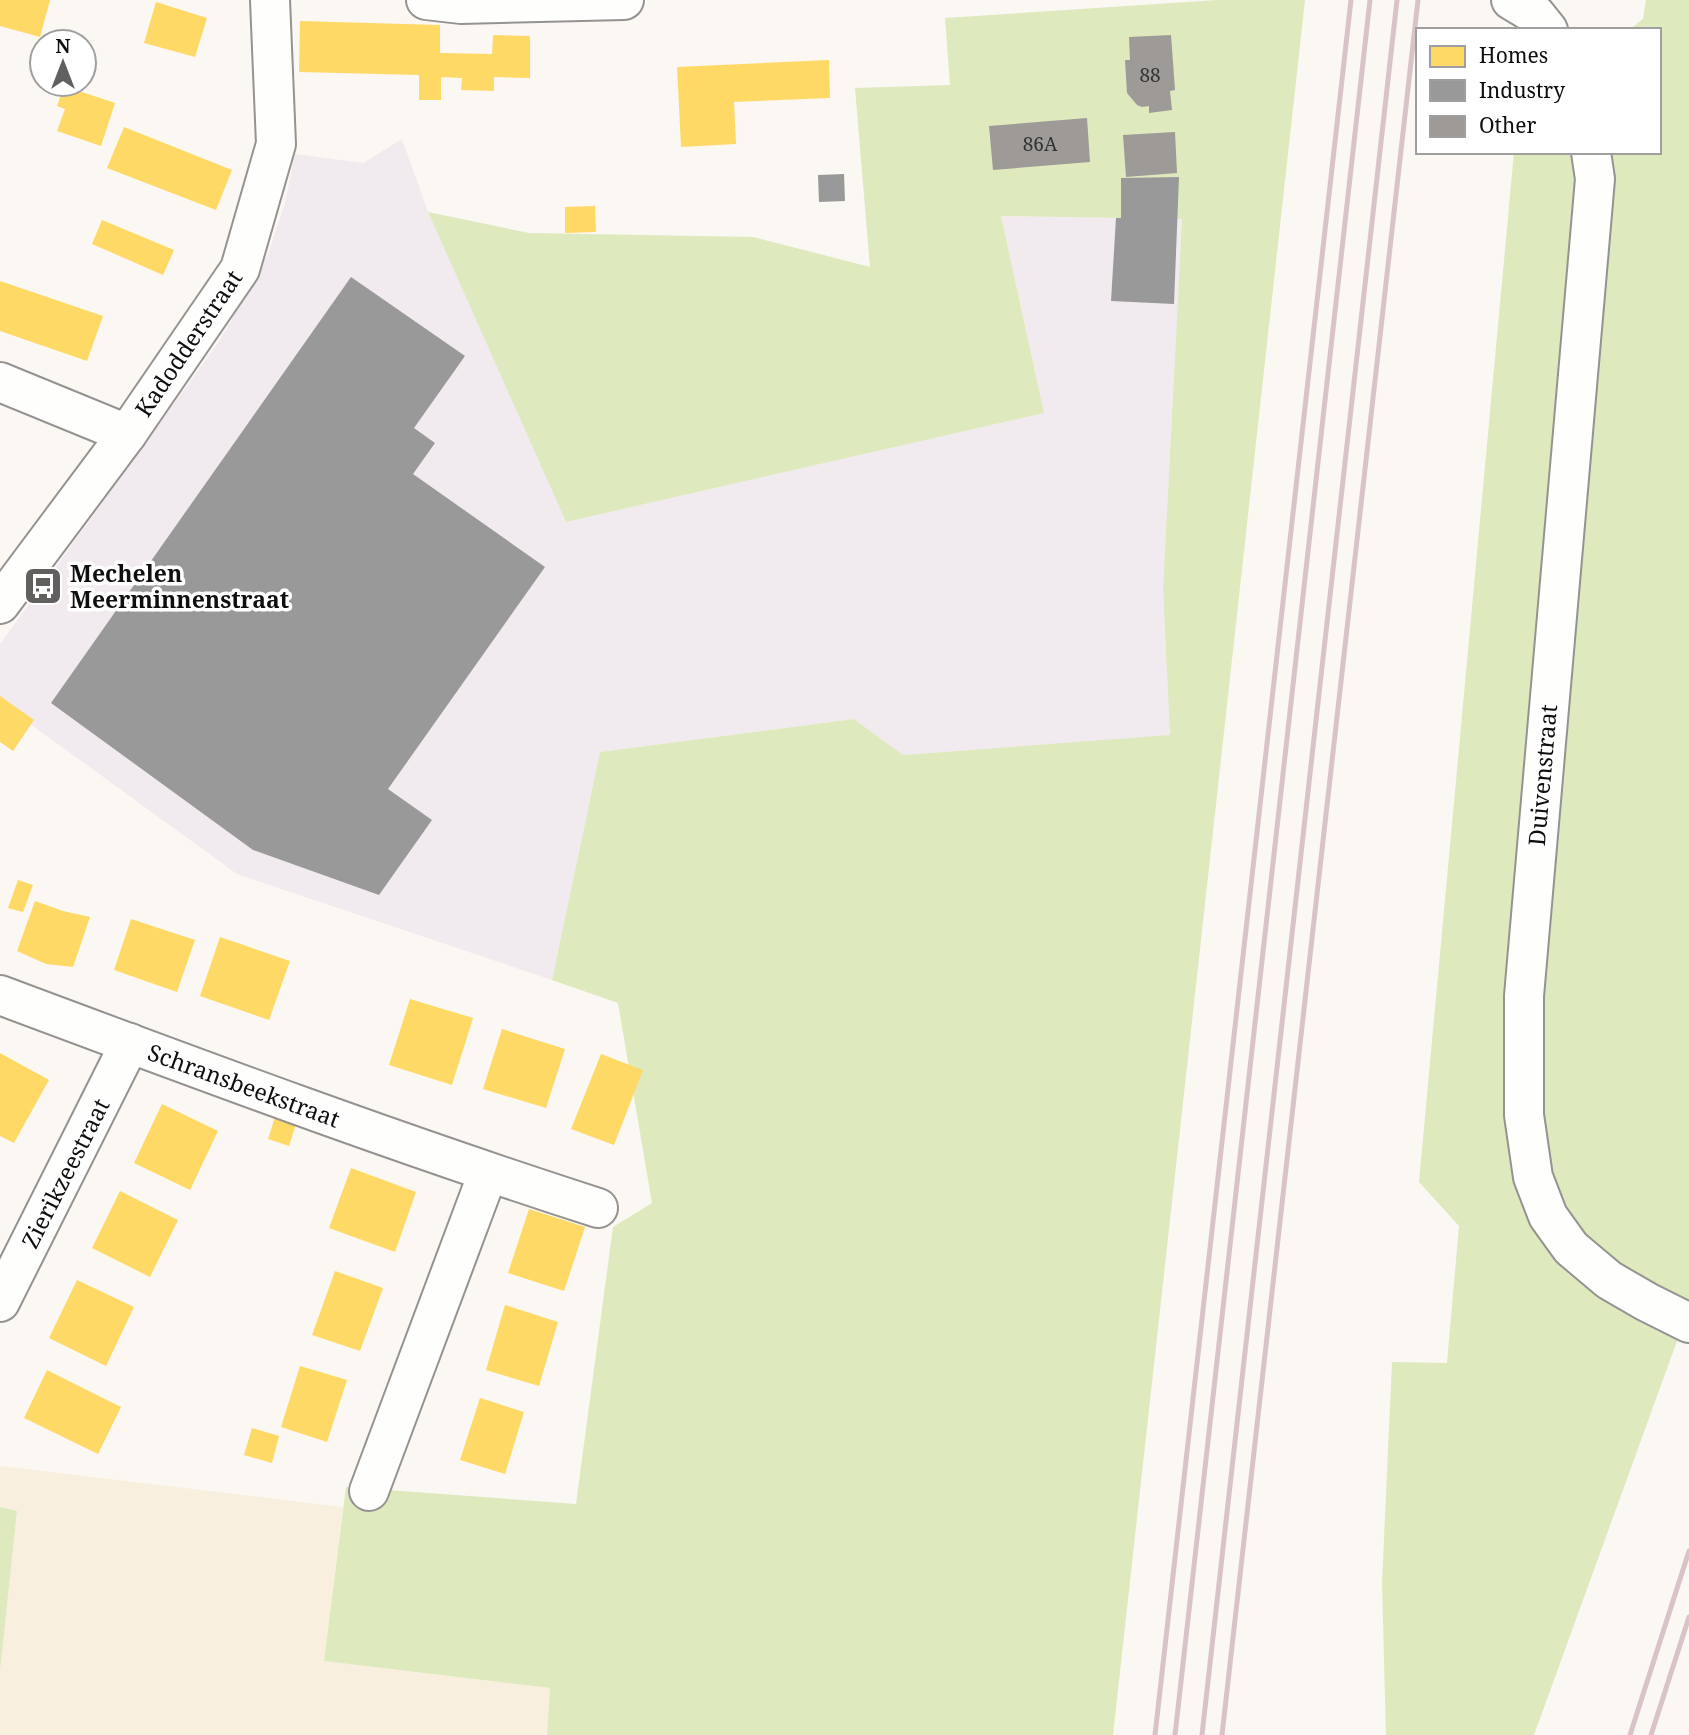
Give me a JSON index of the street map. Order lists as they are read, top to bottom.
{
  "streets": {
    "street": [
      "Kadodderstraat",
      "Duivenstraat",
      "Schransbeekstraat",
      "Zierikzeestraat"
    ]
  },
  "crossings": [
    ["Schransbeekstraat", "Zierikzeestraat"]
  ],
  "places": {
    "bus stop": ["Mechelen Meerminnenstraat"]
  },
  "house_numbers": ["88", "86A"],
  "legend": ["Homes", "Industry", "Other"],
  "north": "top"
}
